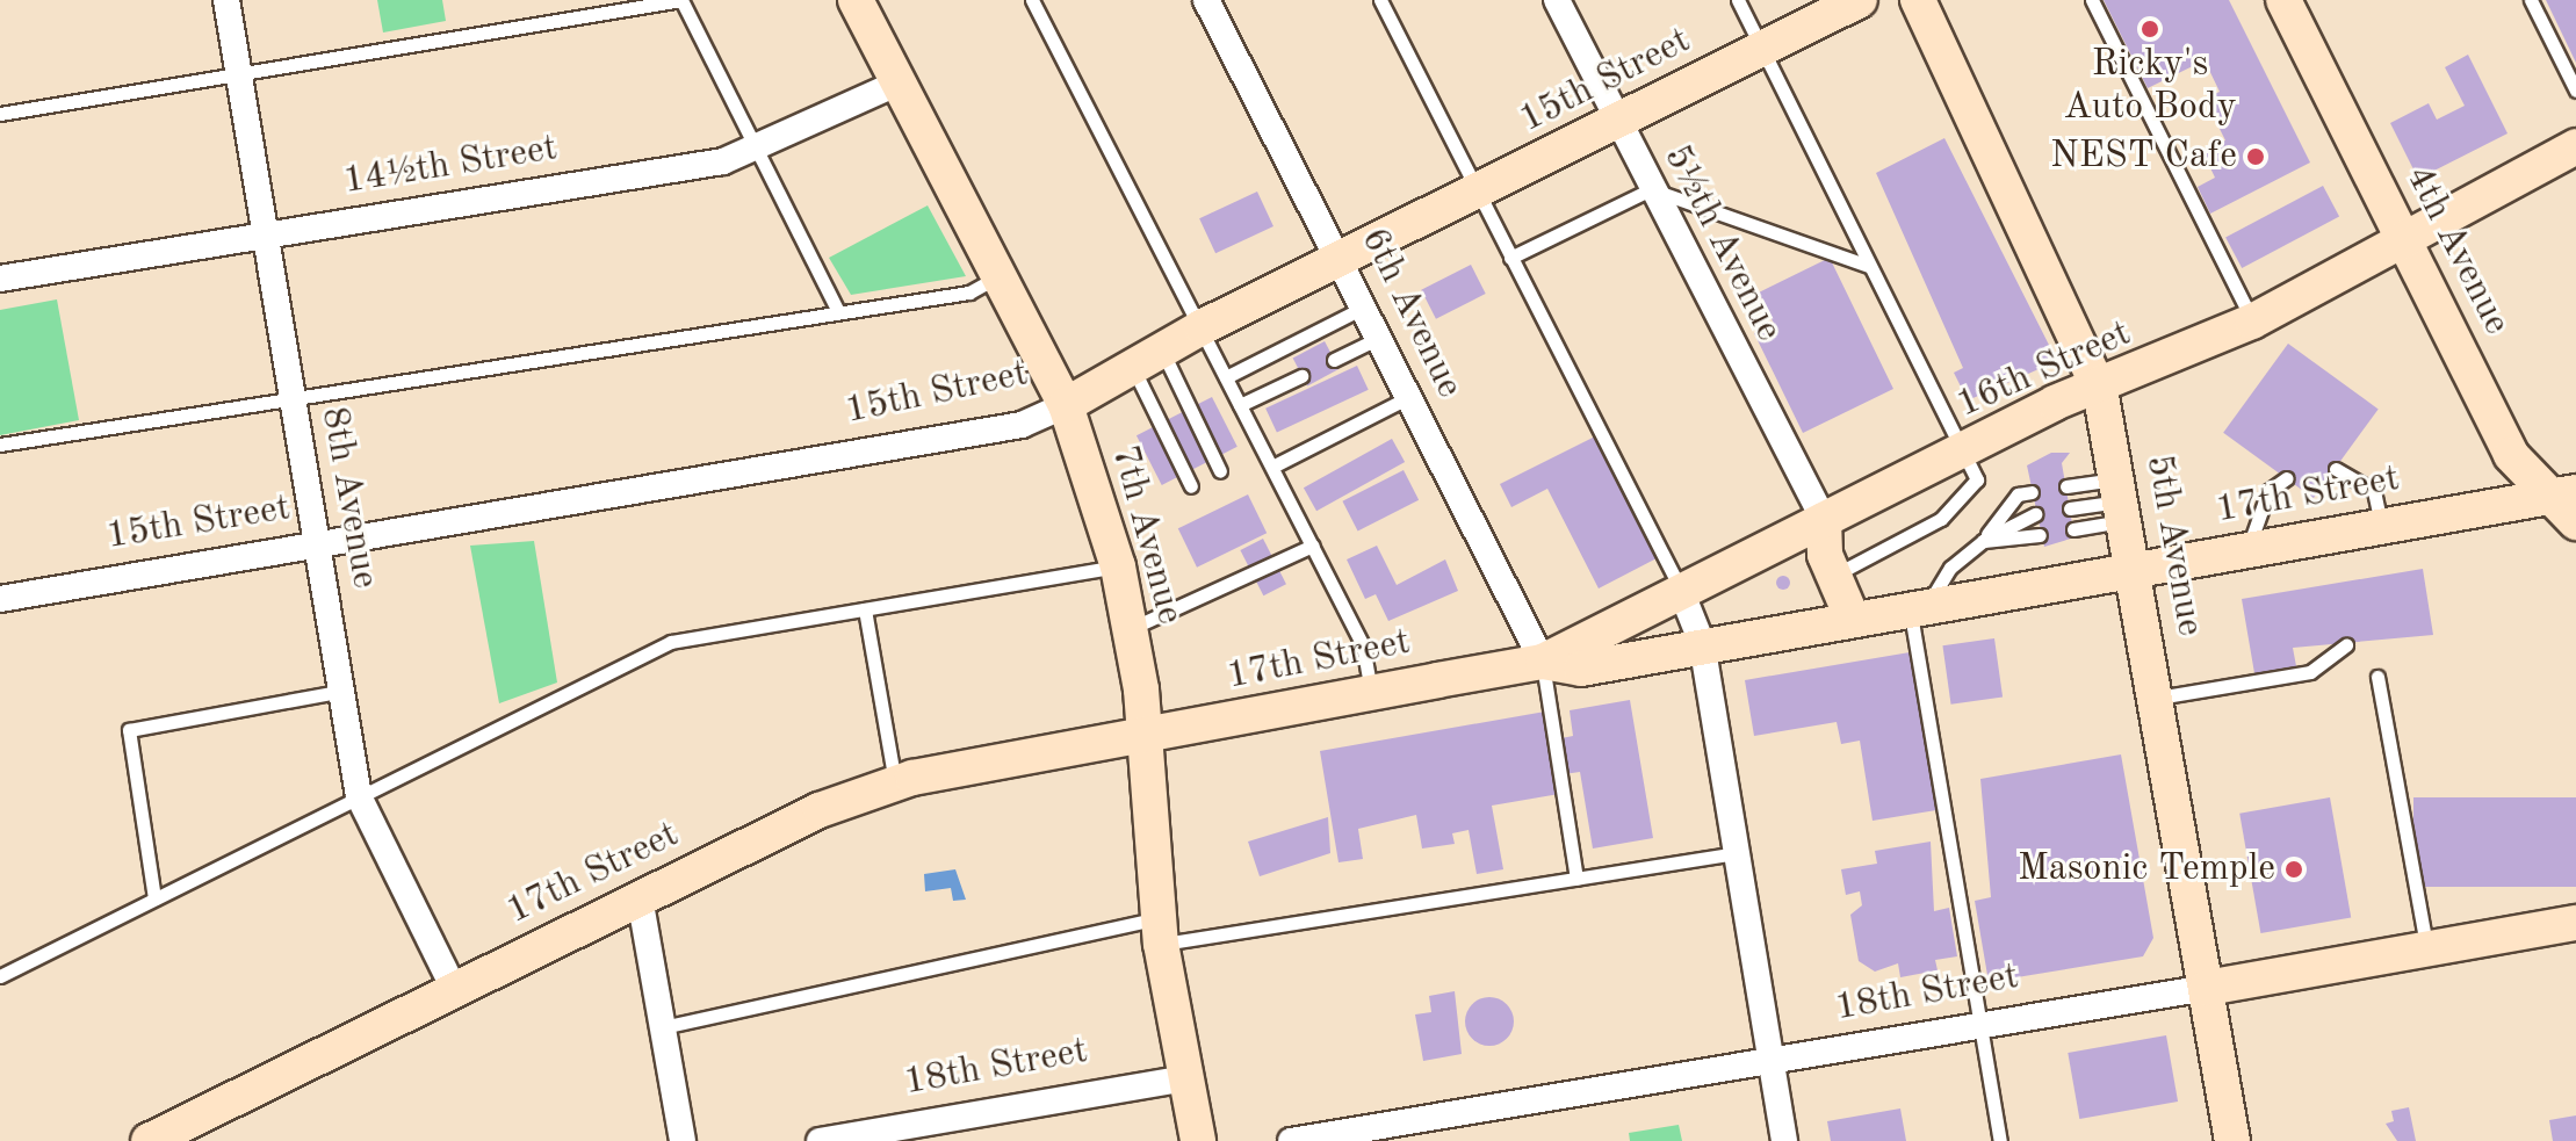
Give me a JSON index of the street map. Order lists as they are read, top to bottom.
{
  "streets": {
    "street": [
      "15th Street",
      "14½th Street",
      "5½th Avenue",
      "4th Avenue",
      "6th Avenue",
      "16th Street",
      "17th Street",
      "8th Avenue",
      "7th Avenue",
      "5th Avenue",
      "18th Street"
    ]
  },
  "crossings": [
    ["15th Street", "5½th Avenue"],
    ["15th Street", "6th Avenue"],
    ["15th Street", "8th Avenue"],
    ["15th Street", "7th Avenue"],
    ["14½th Street", "8th Avenue"],
    ["14½th Street", "7th Avenue"],
    ["5½th Avenue", "16th Street"],
    ["4th Avenue", "16th Street"],
    ["4th Avenue", "17th Street"],
    ["6th Avenue", "16th Street"],
    ["6th Avenue", "17th Street"],
    ["16th Street", "17th Street"],
    ["16th Street", "5th Avenue"],
    ["17th Street", "8th Avenue"],
    ["17th Street", "7th Avenue"],
    ["17th Street", "5th Avenue"],
    ["7th Avenue", "18th Street"],
    ["5th Avenue", "18th Street"]
  ],
  "places": ["Ricky's Auto Body", "NEST Cafe", "Masonic Temple"]
}
